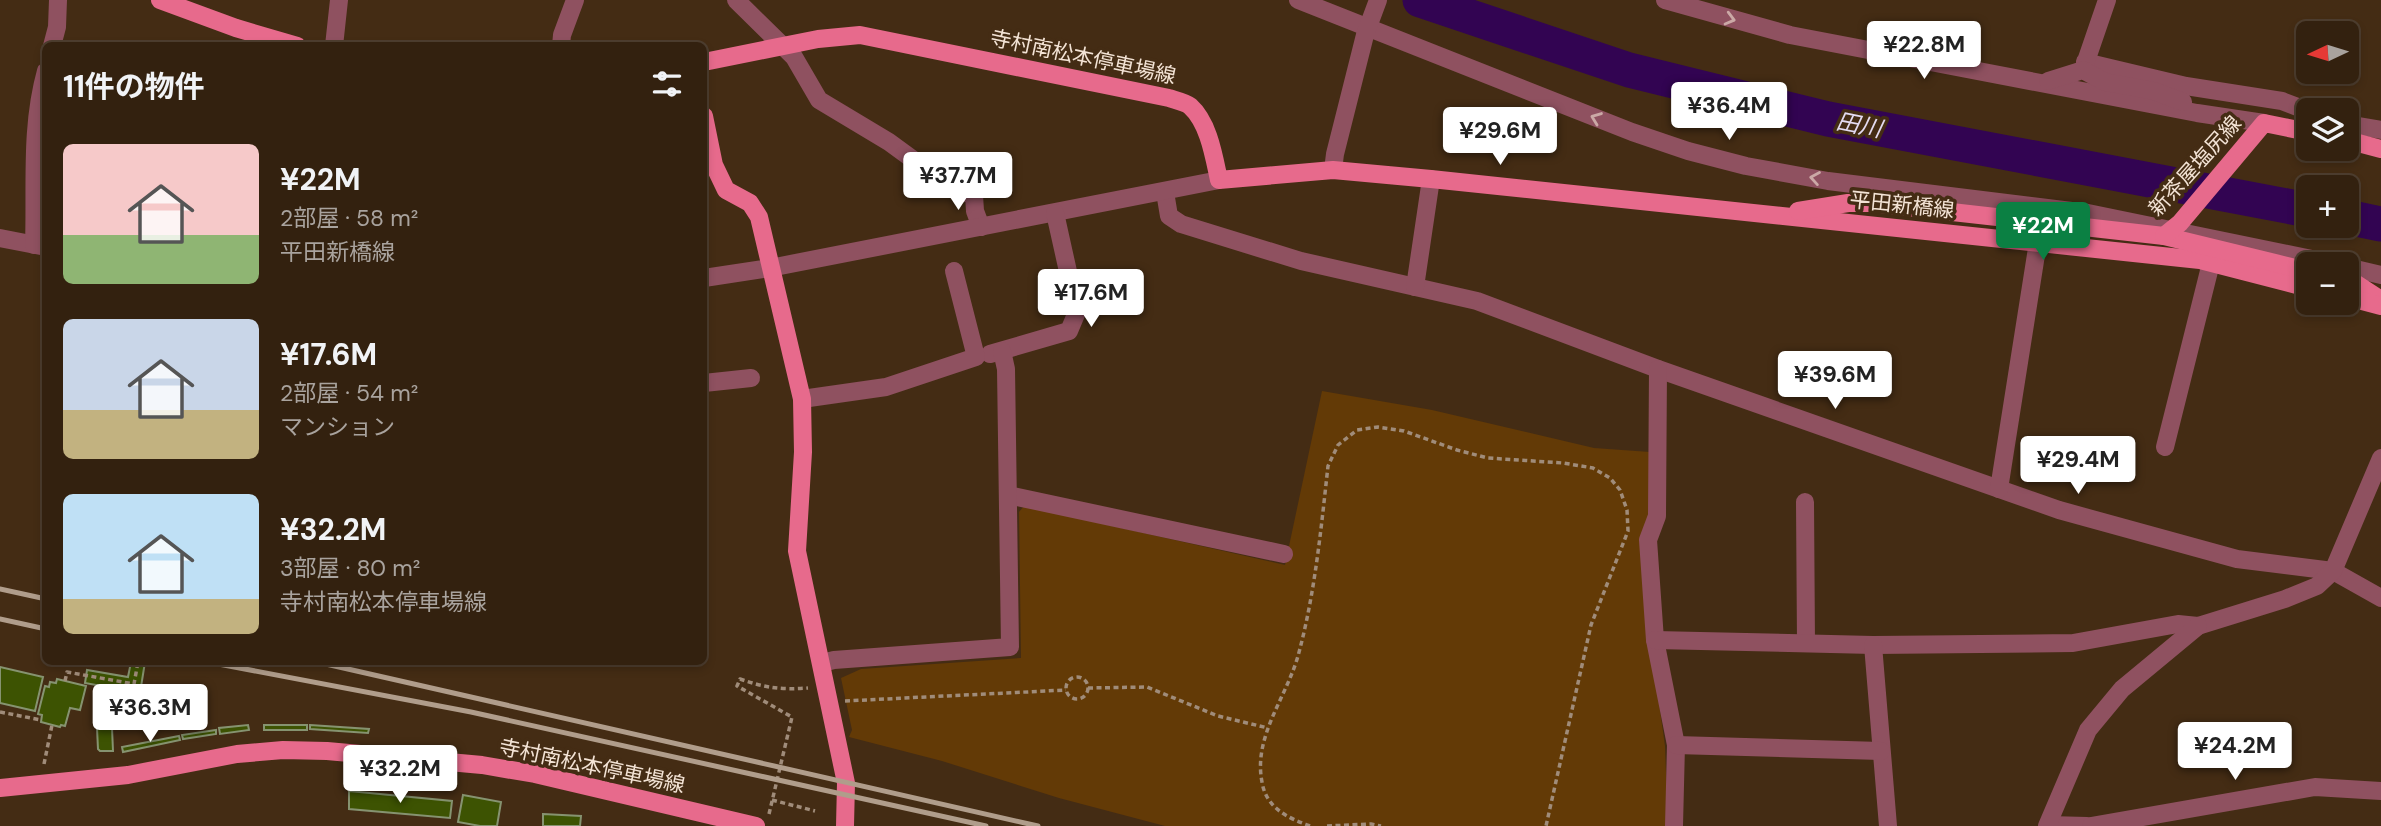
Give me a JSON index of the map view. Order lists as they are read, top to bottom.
{
  "streets": {
    "main road": ["寺村南松本停車場線", "新茶屋塩尻線", "平田新橋線"]
  },
  "crossings": [
    ["新茶屋塩尻線", "平田新橋線"]
  ],
  "water": ["田川"],
  "north": "left",
  "page": {
    "map_buttons": ["+", "−"],
    "price": [
      "¥22.8M",
      "¥36.4M",
      "¥29.6M",
      "¥37.7M",
      "¥22M",
      "¥17.6M",
      "¥39.6M",
      "¥29.4M",
      "¥36.3M",
      "¥24.2M",
      "¥32.2M"
    ],
    "heading": "11件の物件",
    "list": [
      {
        "name": "¥22M",
        "note": "2部屋 · 58 m² · 平田新橋線"
      },
      {
        "name": "¥17.6M",
        "note": "2部屋 · 54 m² · マンション"
      },
      {
        "name": "¥32.2M",
        "note": "3部屋 · 80 m² · 寺村南松本停車場線"
      }
    ]
  }
}
